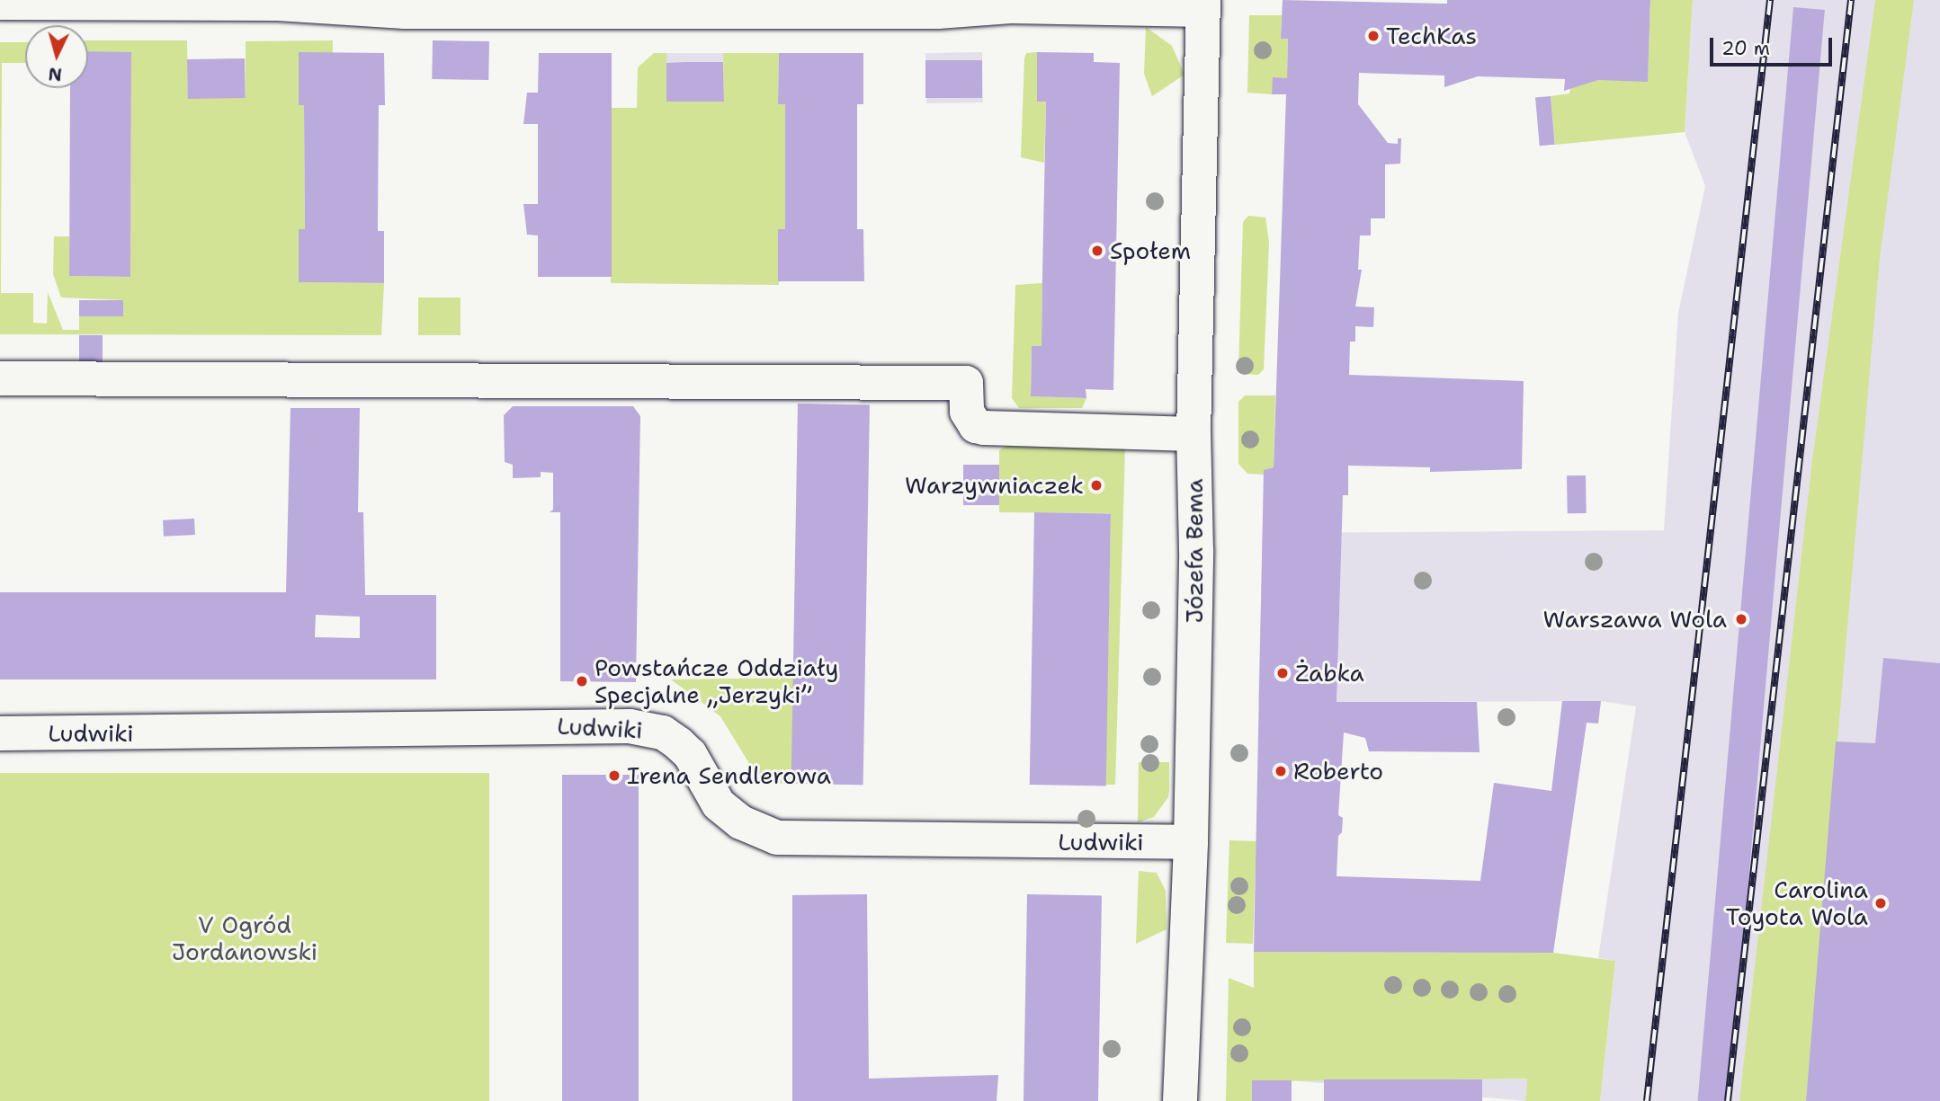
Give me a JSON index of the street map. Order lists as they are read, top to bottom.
{
  "streets": {
    "street": ["Józefa Bema", "Ludwiki"]
  },
  "crossings": [
    ["Józefa Bema", "Ludwiki"]
  ],
  "parks": ["V Ogród Jordanowski"],
  "places": [
    "TechKas",
    "Społem",
    "Warzywniaczek",
    "Warszawa Wola",
    "Żabka",
    "Powstańcze Oddziały Specjalne „Jerzyki”",
    "Roberto",
    "Irena Sendlerowa",
    "Carolina Toyota Wola"
  ],
  "scale_bar": "20 m",
  "north": "bottom"
}
